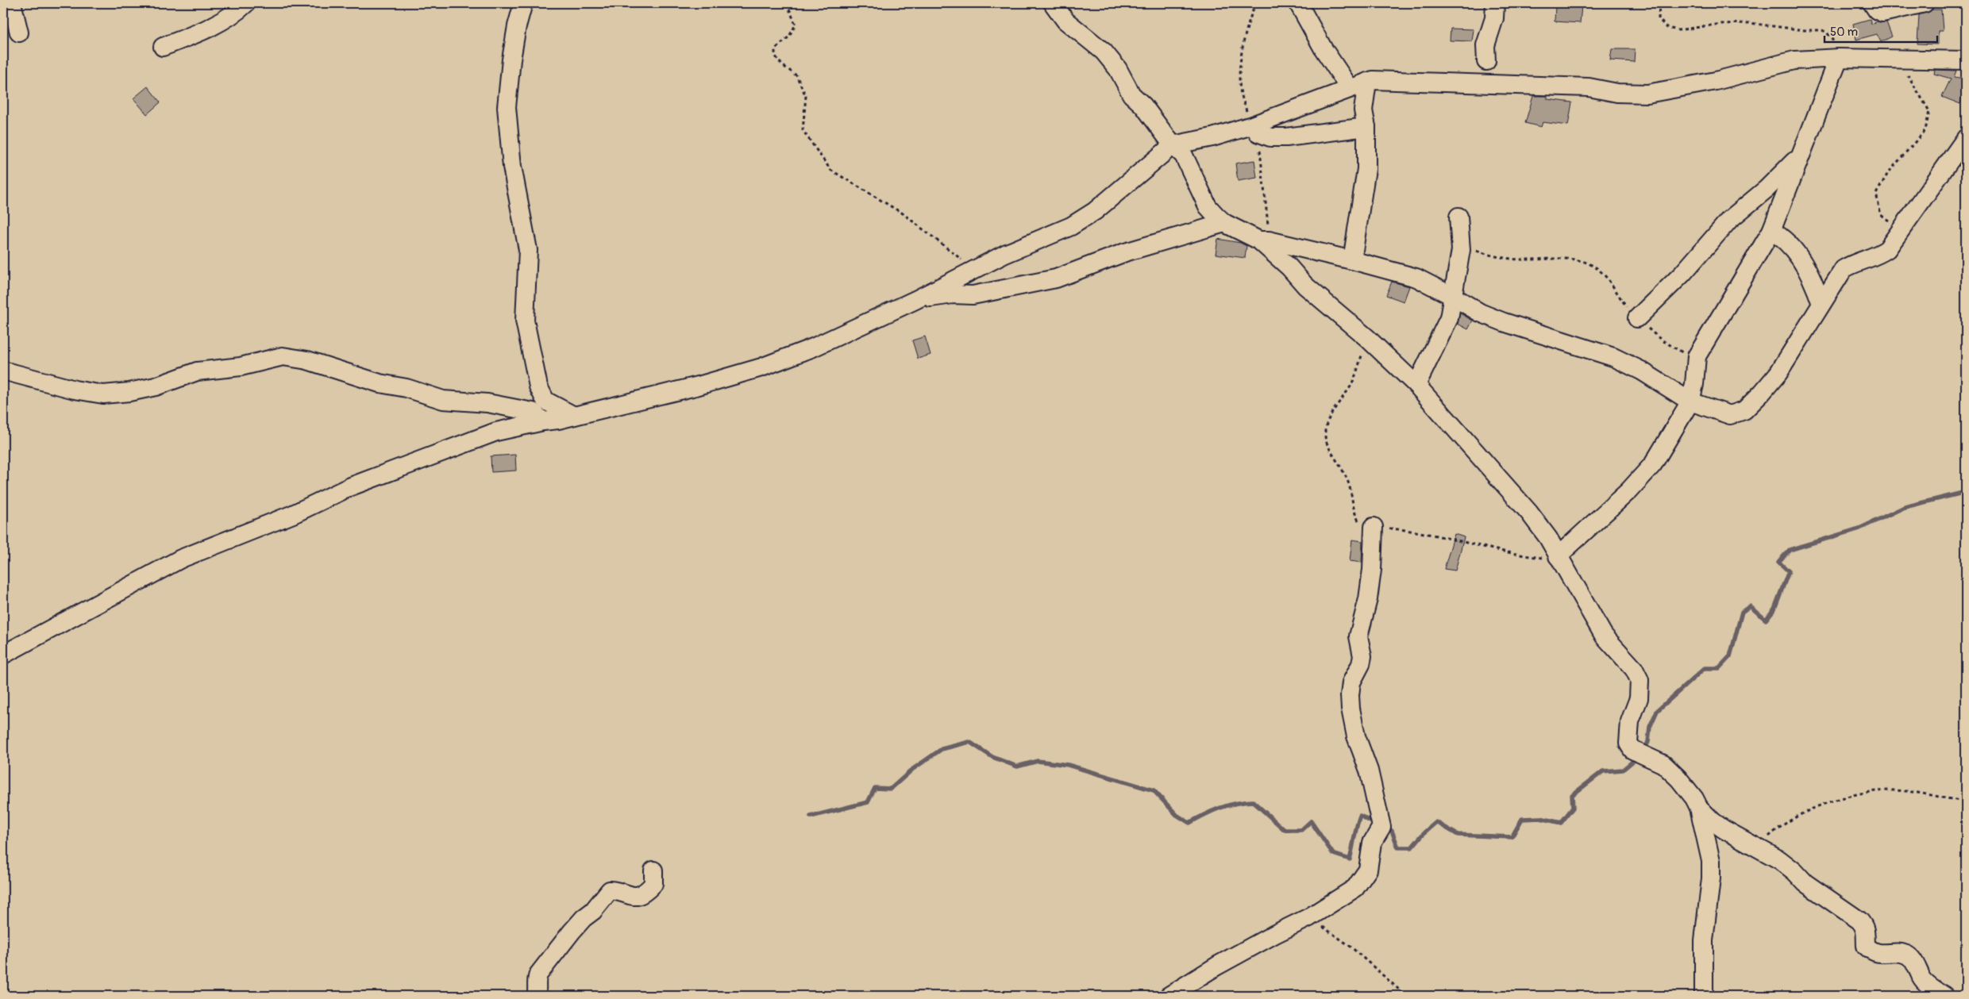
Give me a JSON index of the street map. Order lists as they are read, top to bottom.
{
  "scale_bar": "50 m"
}
